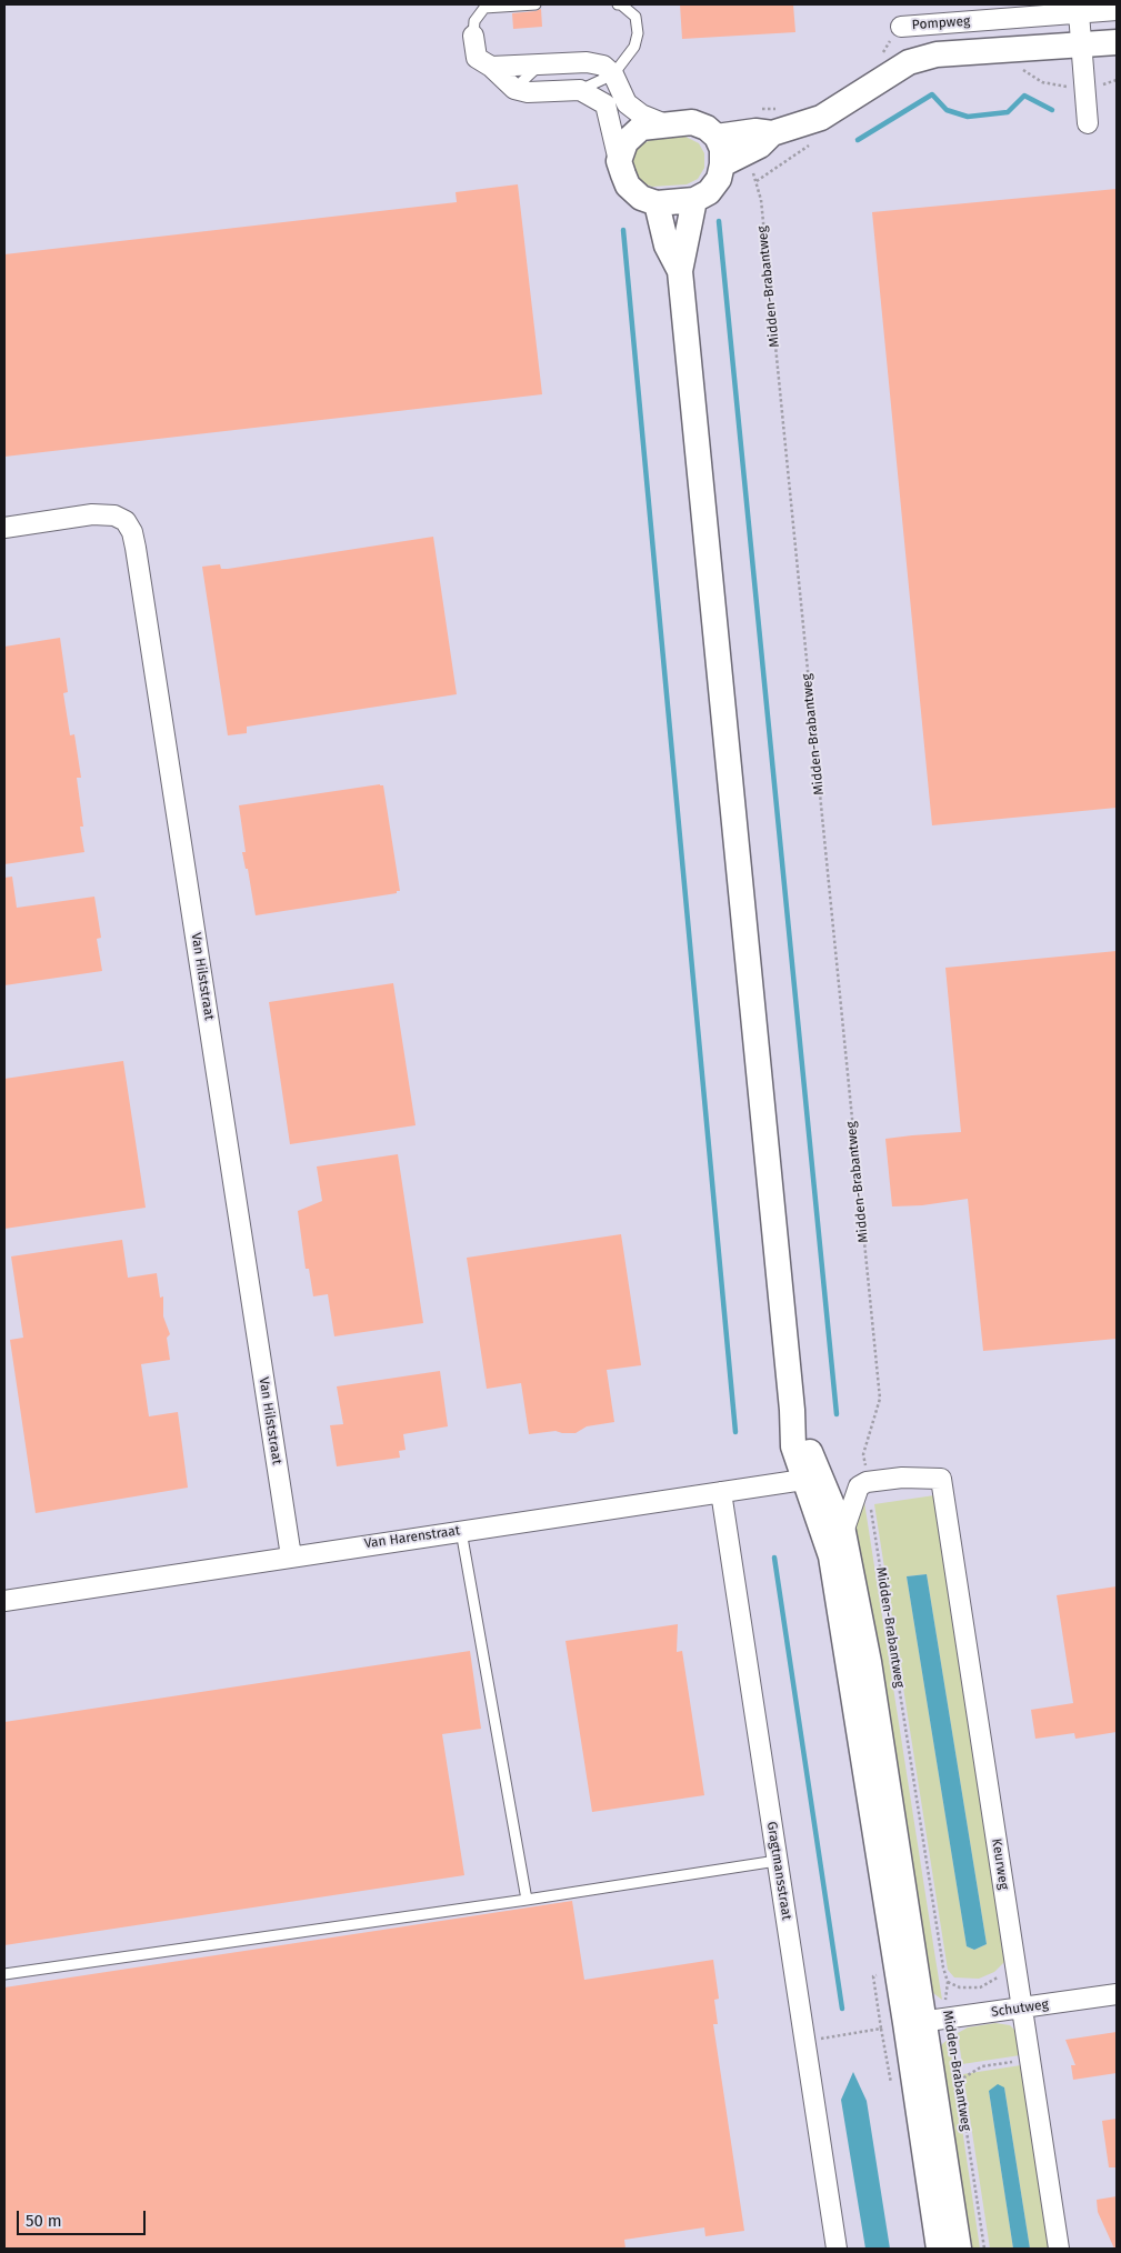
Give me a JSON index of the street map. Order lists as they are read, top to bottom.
{
  "streets": {
    "street": [
      "Pompweg",
      "Midden-Brabantweg",
      "Van Hilststraat",
      "Van Harenstraat",
      "Keurweg",
      "Gragtmansstraat",
      "Schutweg"
    ]
  },
  "crossings": [
    ["Midden-Brabantweg", "Van Harenstraat"],
    ["Midden-Brabantweg", "Keurweg"],
    ["Midden-Brabantweg", "Schutweg"],
    ["Van Hilststraat", "Van Harenstraat"],
    ["Van Harenstraat", "Gragtmansstraat"],
    ["Keurweg", "Schutweg"]
  ],
  "scale_bar": "50 m"
}
